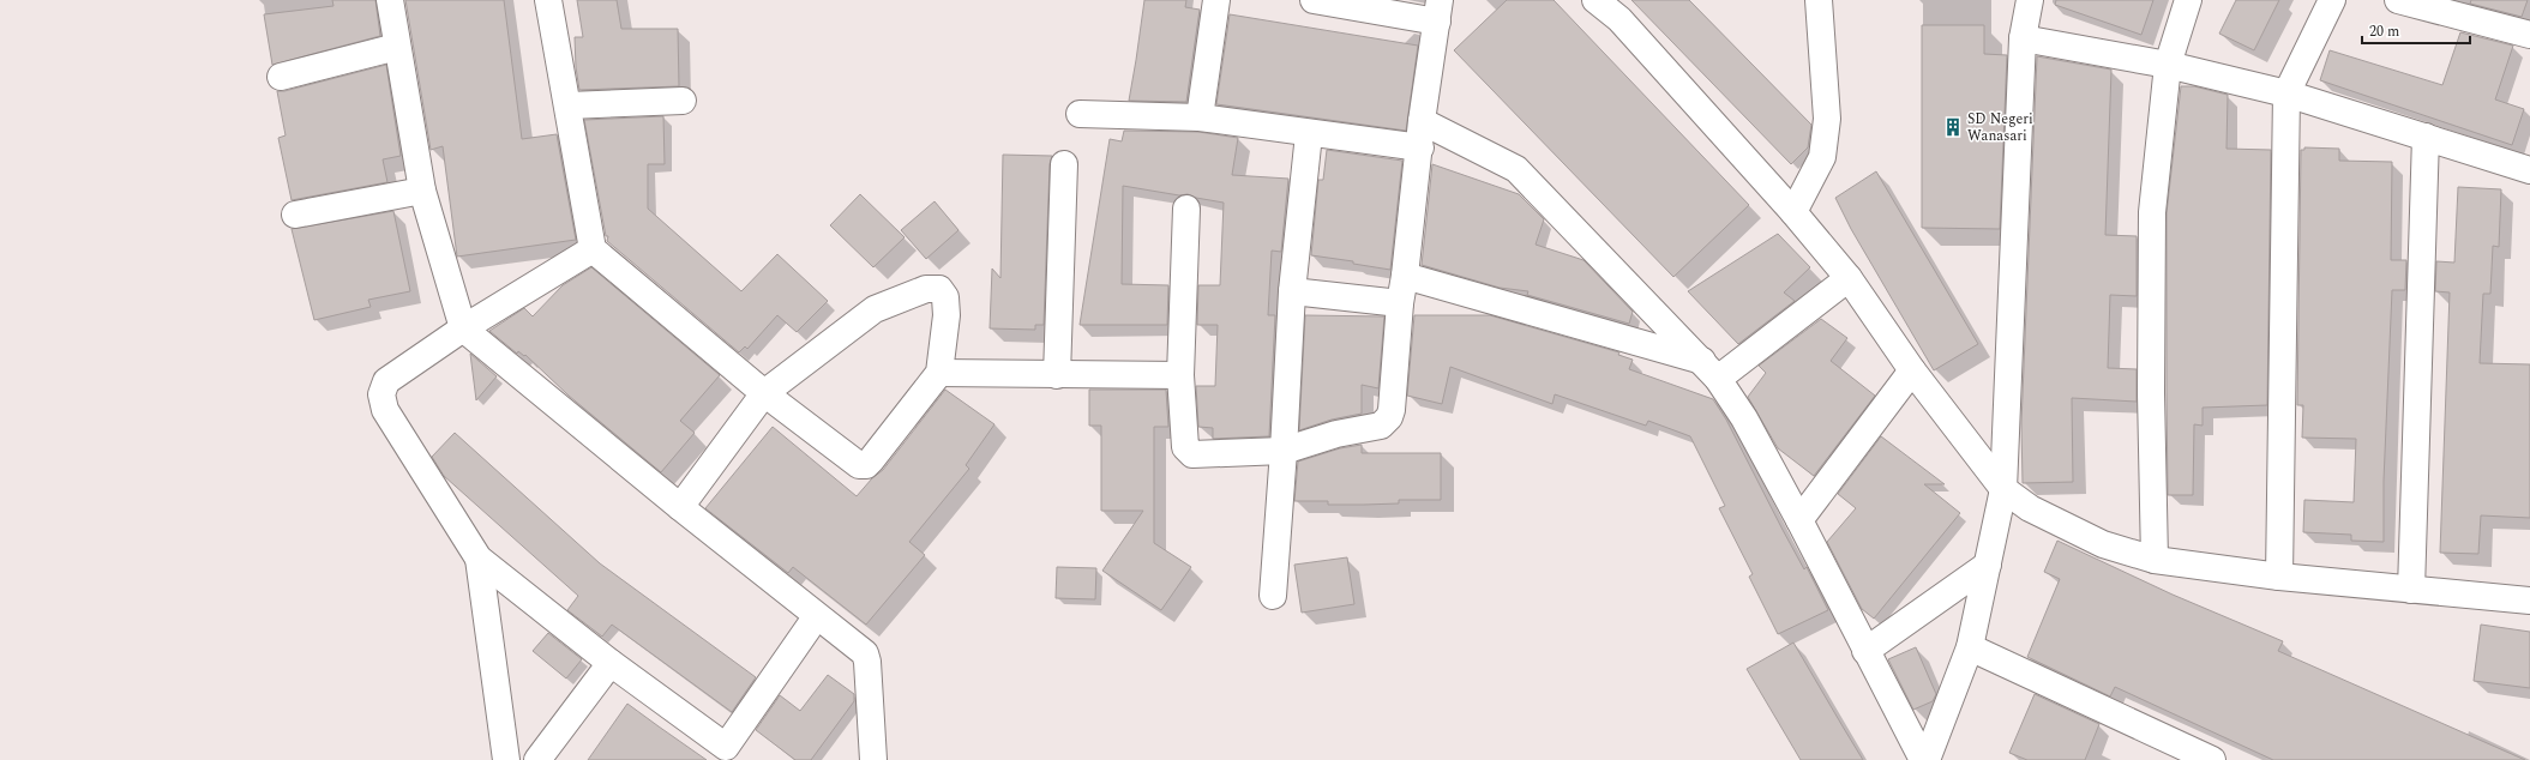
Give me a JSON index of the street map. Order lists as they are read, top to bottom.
{
  "places": {
    "building": ["SD Negeri Wanasari"]
  },
  "scale_bar": "20 m"
}
